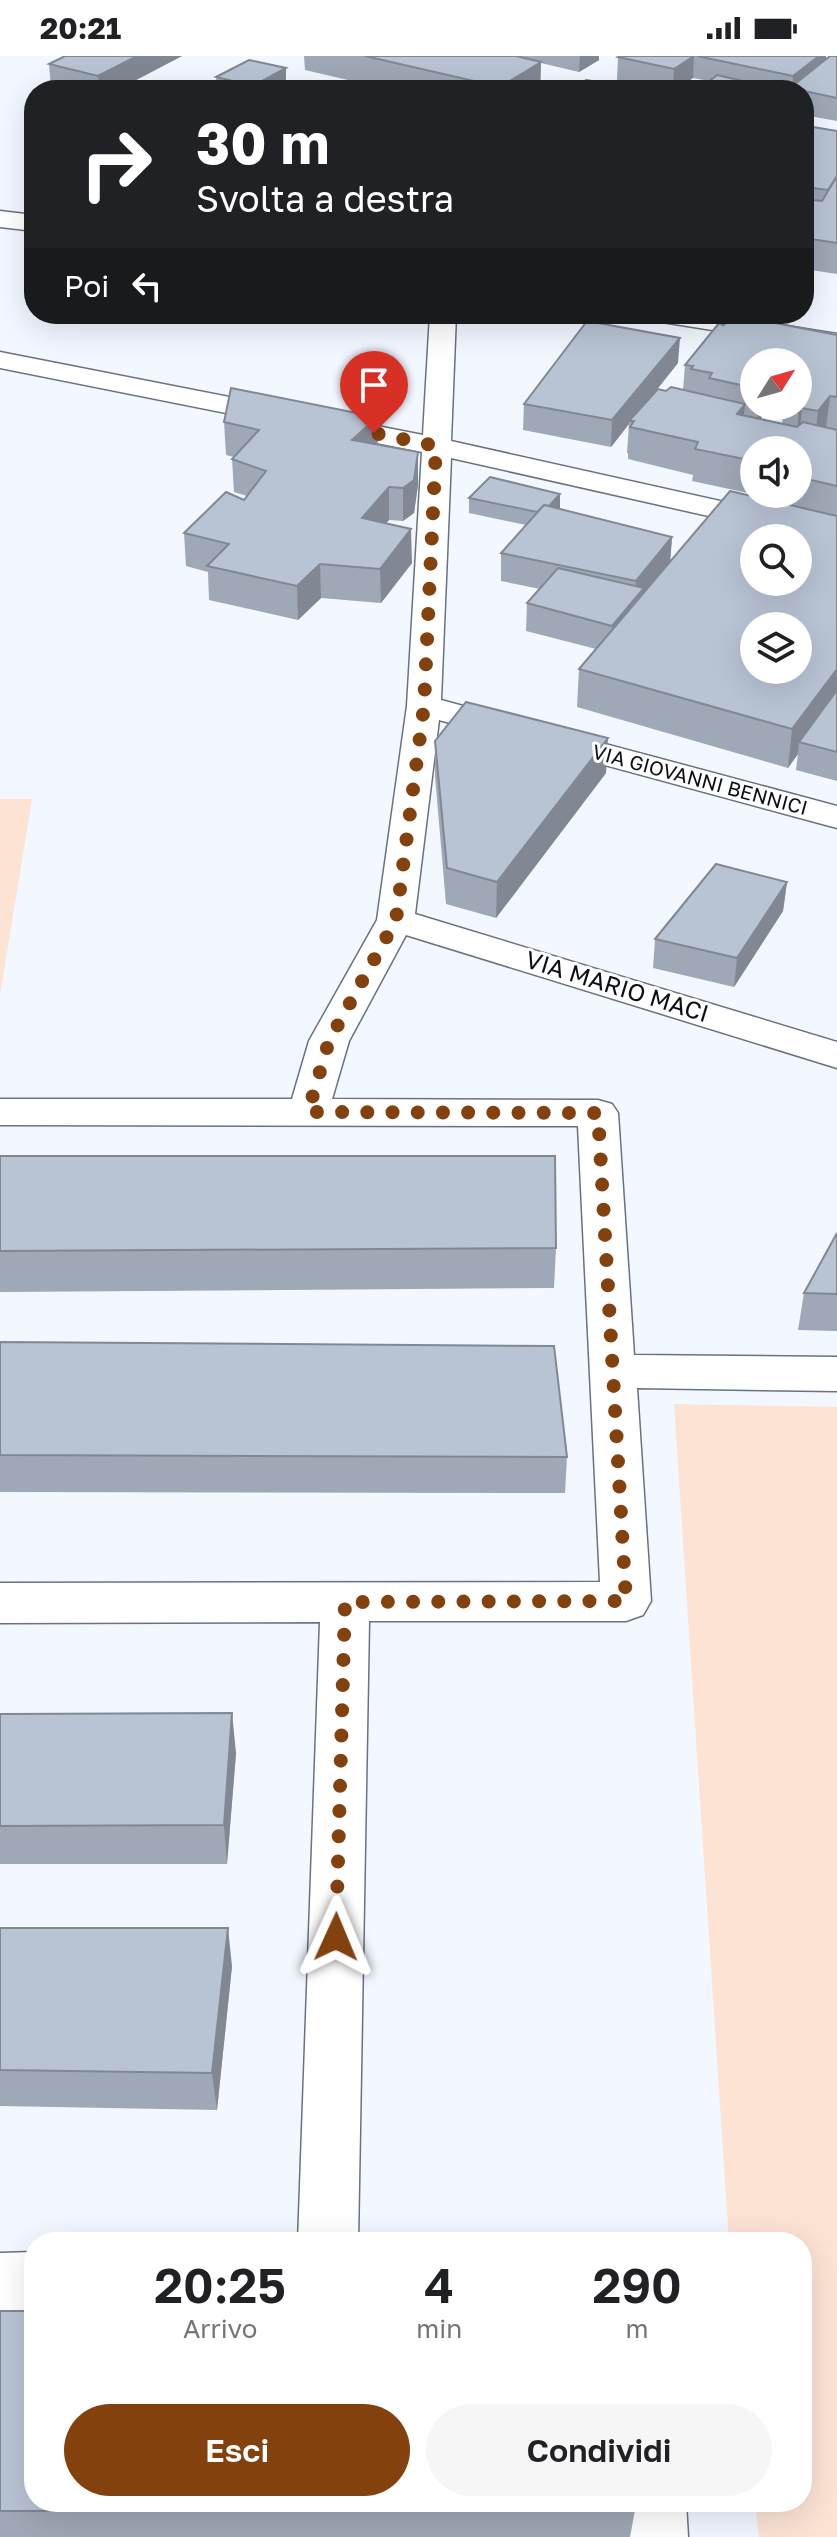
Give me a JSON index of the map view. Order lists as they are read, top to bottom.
{
  "streets": {
    "street": ["VIA GIOVANNI BENNICI", "VIA MARIO MACI"]
  },
  "north": "top right",
  "page": {
    "status": "20:21",
    "turn": ["30 m", "Svolta a destra"],
    "then": "Poi",
    "eta": [
      "20:25",
      "Arrivo",
      "4",
      "min",
      "290",
      "m"
    ],
    "buttons": ["Esci", "Condividi"]
  }
}
